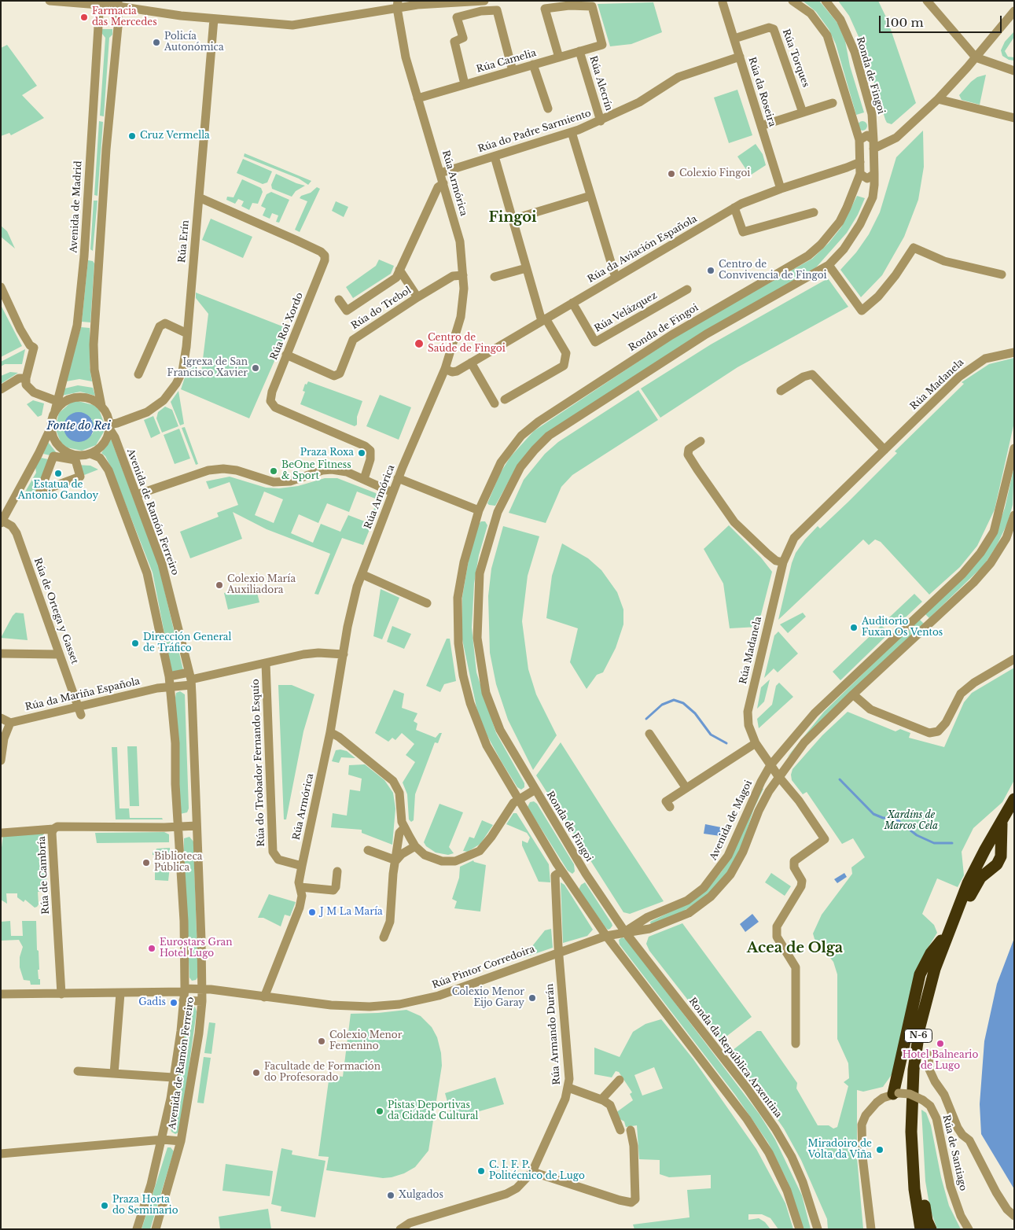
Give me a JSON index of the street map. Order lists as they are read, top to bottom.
{
  "streets": {
    "highway": ["N-6"],
    "street": [
      "Rúa Torques",
      "Rúa Camelia",
      "Ronda de Fingoi",
      "Rúa Alecrín",
      "Rúa da Roseira",
      "Rúa do Padre Sarmiento",
      "Rúa Armórica",
      "Avenida de Madrid",
      "Rúa Erín",
      "Rúa da Aviación Española",
      "Rúa do Trebol",
      "Rúa Velázquez",
      "Rúa Roi Xordo",
      "Rúa Madanela",
      "Avenida de Ramón Ferreiro",
      "Rúa de Ortega y Gasset",
      "Rúa da Mariña Española",
      "Rúa do Trobador Fernando Esquío",
      "Avenida de Magoi",
      "Rúa de Cambría",
      "Rúa Pintor Corredoira",
      "Rúa Armando Durán",
      "Ronda da República Arxentina",
      "Rúa de Santiago"
    ]
  },
  "crossings": [
    ["Rúa Torques", "Rúa da Roseira"],
    ["Rúa Camelia", "Rúa Alecrín"],
    ["Rúa Camelia", "Rúa Armórica"],
    ["Ronda de Fingoi", "Rúa da Aviación Española"],
    ["Ronda de Fingoi", "Avenida de Magoi"],
    ["Ronda de Fingoi", "Rúa Pintor Corredoira"],
    ["Ronda de Fingoi", "Ronda da República Arxentina"],
    ["Rúa Alecrín", "Rúa do Padre Sarmiento"],
    ["Rúa da Roseira", "Rúa do Padre Sarmiento"],
    ["Rúa da Roseira", "Rúa da Aviación Española"],
    ["Rúa do Padre Sarmiento", "Rúa Armórica"],
    ["Rúa Armórica", "Rúa da Aviación Española"],
    ["Rúa Armórica", "Rúa do Trebol"],
    ["Rúa Armórica", "Rúa do Trobador Fernando Esquío"],
    ["Rúa Armórica", "Rúa Pintor Corredoira"],
    ["Avenida de Madrid", "Rúa Erín"],
    ["Avenida de Madrid", "Avenida de Ramón Ferreiro"],
    ["Rúa Erín", "Rúa Roi Xordo"],
    ["Rúa Erín", "Avenida de Ramón Ferreiro"],
    ["Rúa da Aviación Española", "Rúa Velázquez"],
    ["Rúa do Trebol", "Rúa Roi Xordo"],
    ["Rúa Madanela", "Avenida de Magoi"],
    ["Avenida de Ramón Ferreiro", "Rúa da Mariña Española"],
    ["Avenida de Ramón Ferreiro", "Rúa de Cambría"],
    ["Avenida de Ramón Ferreiro", "Rúa Pintor Corredoira"],
    ["Rúa de Ortega y Gasset", "Rúa da Mariña Española"],
    ["Avenida de Magoi", "Ronda da República Arxentina"],
    ["Rúa Pintor Corredoira", "Rúa Armando Durán"]
  ],
  "districts": ["Fingoi", "Acea de Olga"],
  "water": ["Fonte do Rei"],
  "parks": ["Xardíns de Marcos Cela"],
  "places": [
    "Farmacia das Mercedes",
    "Policía Autonómica",
    "Cruz Vermella",
    "Colexio Fingoi",
    "Centro de Convivencia de Fingoi",
    "Centro de Saúde de Fingoi",
    "Igrexa de San Francisco Xavier",
    "Praza Roxa",
    "BeOne Fitness & Sport",
    "Estatua de Antonio Gandoy",
    "Colexio María Auxiliadora",
    "Auditorio Fuxan Os Ventos",
    "Dirección General de Tráfico",
    "Biblioteca Pública",
    "J M La María",
    "Eurostars Gran Hotel Lugo",
    "Colexio Menor Eijo Garay",
    "Gadis",
    "Colexio Menor Femenino",
    "Hotel Balneario de Lugo",
    "Facultade de Formación do Profesorado",
    "Pistas Deportivas da Cidade Cultural",
    "Miradoiro de Volta da Viña",
    "C. I. F. P. Politécnico de Lugo",
    "Xulgados",
    "Praza Horta do Seminario"
  ],
  "scale_bar": "100 m"
}
